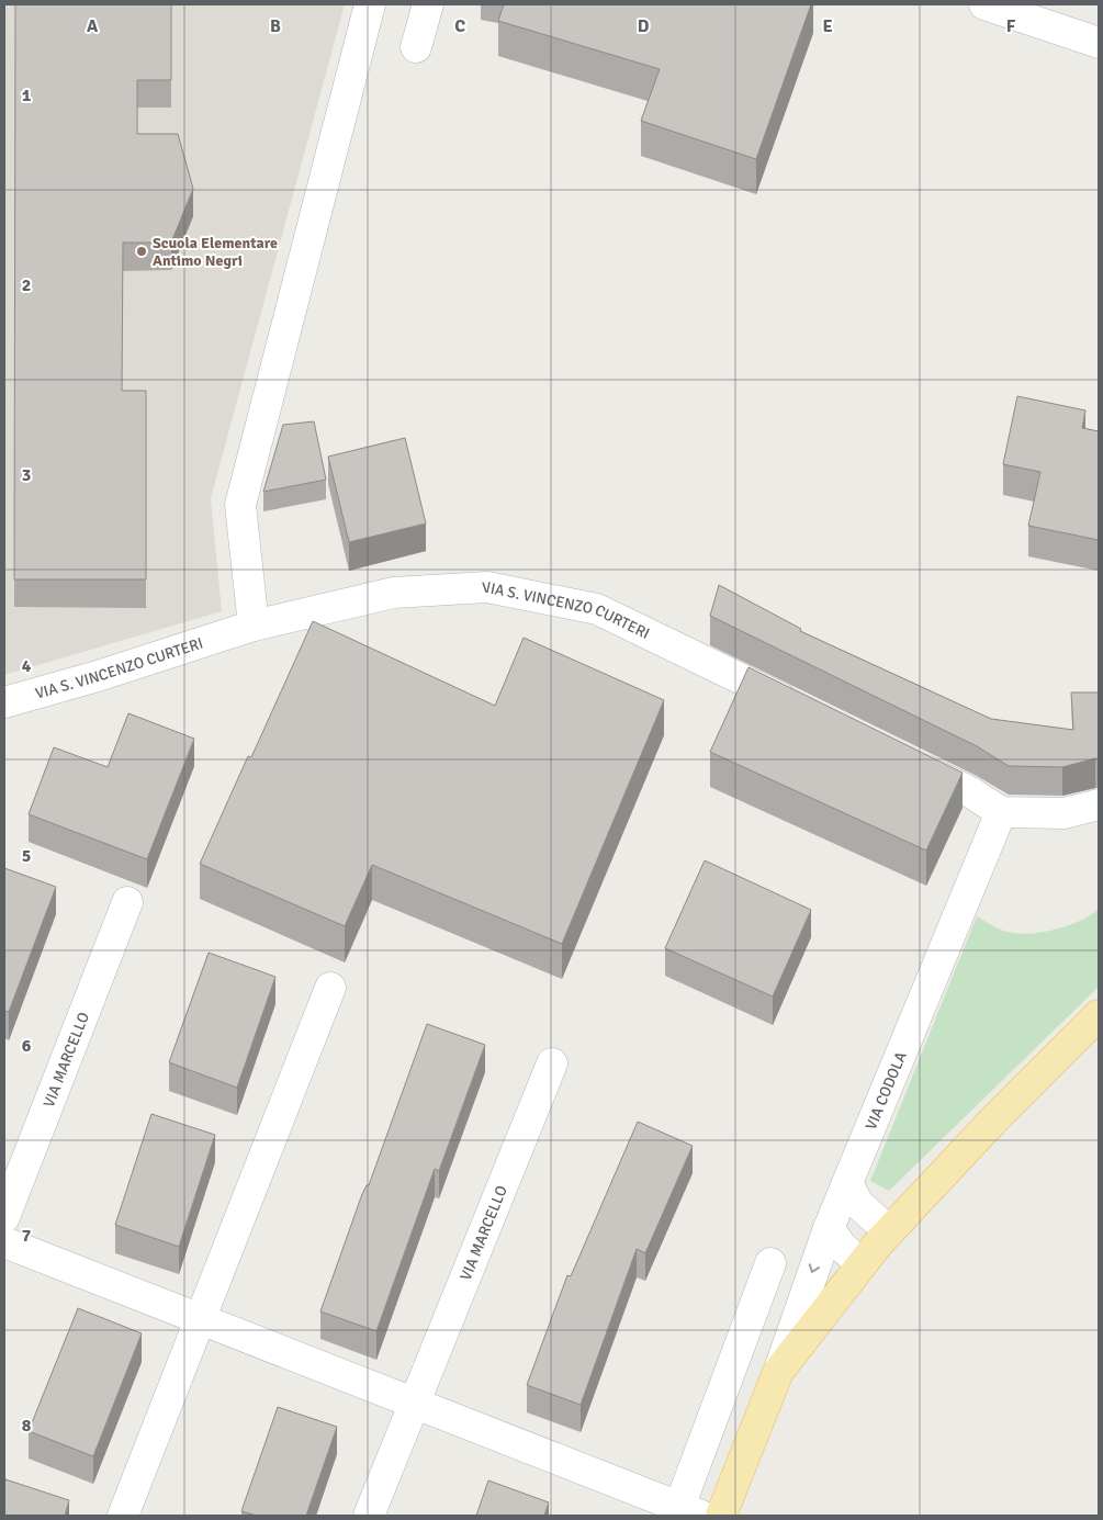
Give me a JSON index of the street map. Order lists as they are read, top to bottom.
{
  "streets": {
    "street": ["VIA S. VINCENZO CURTERI", "VIA MARCELLO", "VIA CODOLA"]
  },
  "places": ["Scuola Elementare Antimo Negri"],
  "grid": {
    "columns": [
      "A",
      "B",
      "C",
      "D",
      "E",
      "F"
    ],
    "rows": [
      "1",
      "2",
      "3",
      "4",
      "5",
      "6",
      "7",
      "8"
    ]
  }
}
